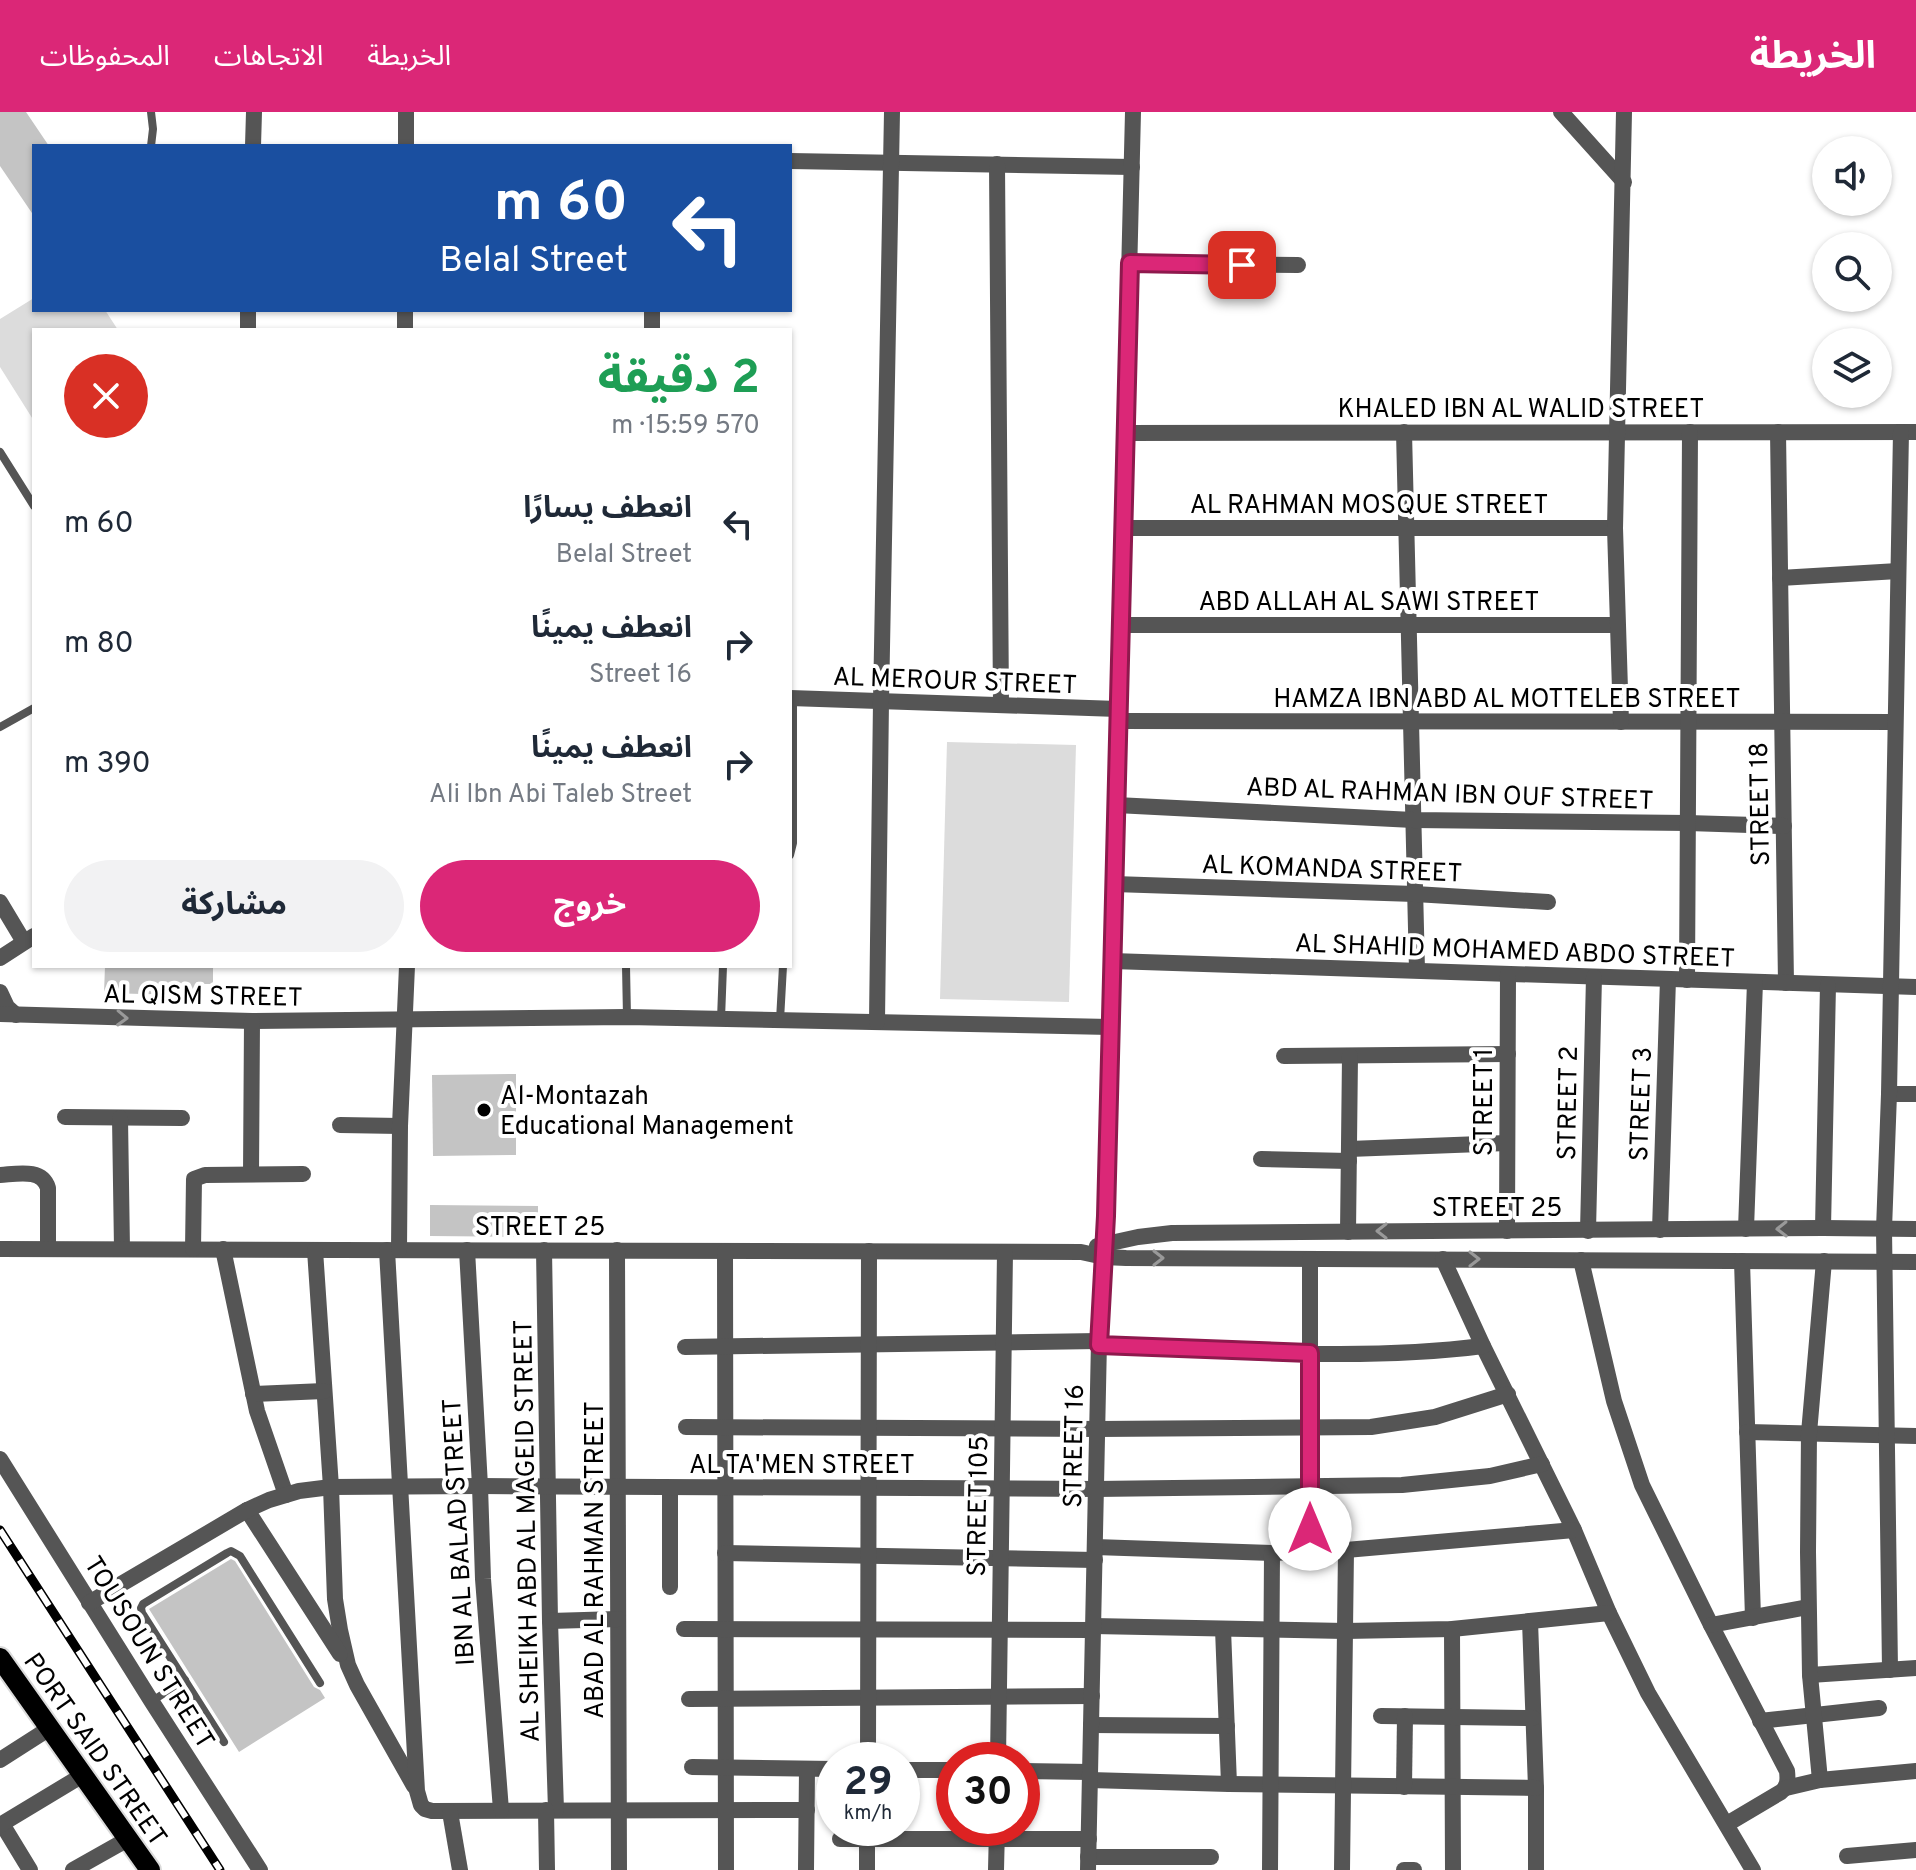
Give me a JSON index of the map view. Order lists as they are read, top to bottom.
{
  "streets": {
    "main road": ["PORT SAID STREET"],
    "street": [
      "KHALED IBN AL WALID STREET",
      "AL RAHMAN MOSQUE STREET",
      "ABD ALLAH AL SAWI STREET",
      "AL MEROUR STREET",
      "HAMZA IBN ABD AL MOTTELEB STREET",
      "ABD AL RAHMAN IBN OUF STREET",
      "STREET 18",
      "AL KOMANDA STREET",
      "AL SHAHID MOHAMED ABDO STREET",
      "AL QISM STREET",
      "STREET 1",
      "STREET 2",
      "STREET 3",
      "STREET 25",
      "STREET 16",
      "AL TA'MEN STREET",
      "STREET 105",
      "AL SHEIKH ABD AL MAGEID STREET",
      "IBN AL BALAD STREET",
      "ABAD AL RAHMAN STREET",
      "TOUSOUN STREET"
    ]
  },
  "crossings": [
    ["KHALED IBN AL WALID STREET", "STREET 18"],
    ["KHALED IBN AL WALID STREET", "STREET 16"],
    ["AL RAHMAN MOSQUE STREET", "STREET 16"],
    ["ABD ALLAH AL SAWI STREET", "STREET 16"],
    ["AL MEROUR STREET", "HAMZA IBN ABD AL MOTTELEB STREET"],
    ["AL MEROUR STREET", "STREET 16"],
    ["HAMZA IBN ABD AL MOTTELEB STREET", "STREET 18"],
    ["HAMZA IBN ABD AL MOTTELEB STREET", "STREET 16"],
    ["ABD AL RAHMAN IBN OUF STREET", "STREET 18"],
    ["ABD AL RAHMAN IBN OUF STREET", "STREET 16"],
    ["STREET 18", "AL SHAHID MOHAMED ABDO STREET"],
    ["AL KOMANDA STREET", "STREET 16"],
    ["AL SHAHID MOHAMED ABDO STREET", "STREET 1"],
    ["AL SHAHID MOHAMED ABDO STREET", "STREET 2"],
    ["AL SHAHID MOHAMED ABDO STREET", "STREET 3"],
    ["AL SHAHID MOHAMED ABDO STREET", "STREET 16"],
    ["AL QISM STREET", "STREET 16"],
    ["STREET 1", "STREET 25"],
    ["STREET 2", "STREET 25"],
    ["STREET 3", "STREET 25"],
    ["STREET 25", "STREET 16"],
    ["STREET 25", "STREET 105"],
    ["STREET 25", "AL SHEIKH ABD AL MAGEID STREET"],
    ["STREET 25", "IBN AL BALAD STREET"],
    ["STREET 25", "ABAD AL RAHMAN STREET"],
    ["STREET 16", "AL TA'MEN STREET"],
    ["AL TA'MEN STREET", "STREET 105"],
    ["AL TA'MEN STREET", "AL SHEIKH ABD AL MAGEID STREET"],
    ["AL TA'MEN STREET", "IBN AL BALAD STREET"],
    ["AL TA'MEN STREET", "ABAD AL RAHMAN STREET"],
    ["AL TA'MEN STREET", "TOUSOUN STREET"]
  ],
  "places": ["Al-Montazah Educational Management"],
  "page": {
    "header": "الخريطة",
    "nav": ["الخريطة", "الاتجاهات", "المحفوظات"],
    "turn": ["60 m", "Belal Street"],
    "heading": ["2 دقيقة", "570 m · 15:59"],
    "list": [
      {
        "name": "انعطف يسارًا",
        "note": "Belal Street",
        "value": "60 m"
      },
      {
        "name": "انعطف يمينًا",
        "note": "Street 16",
        "value": "80 m"
      },
      {
        "name": "انعطف يمينًا",
        "note": "Ali Ibn Abi Taleb Street",
        "value": "390 m"
      }
    ],
    "buttons": ["خروج", "مشاركة"],
    "speed": "29 km/h",
    "limit": "30"
  }
}
